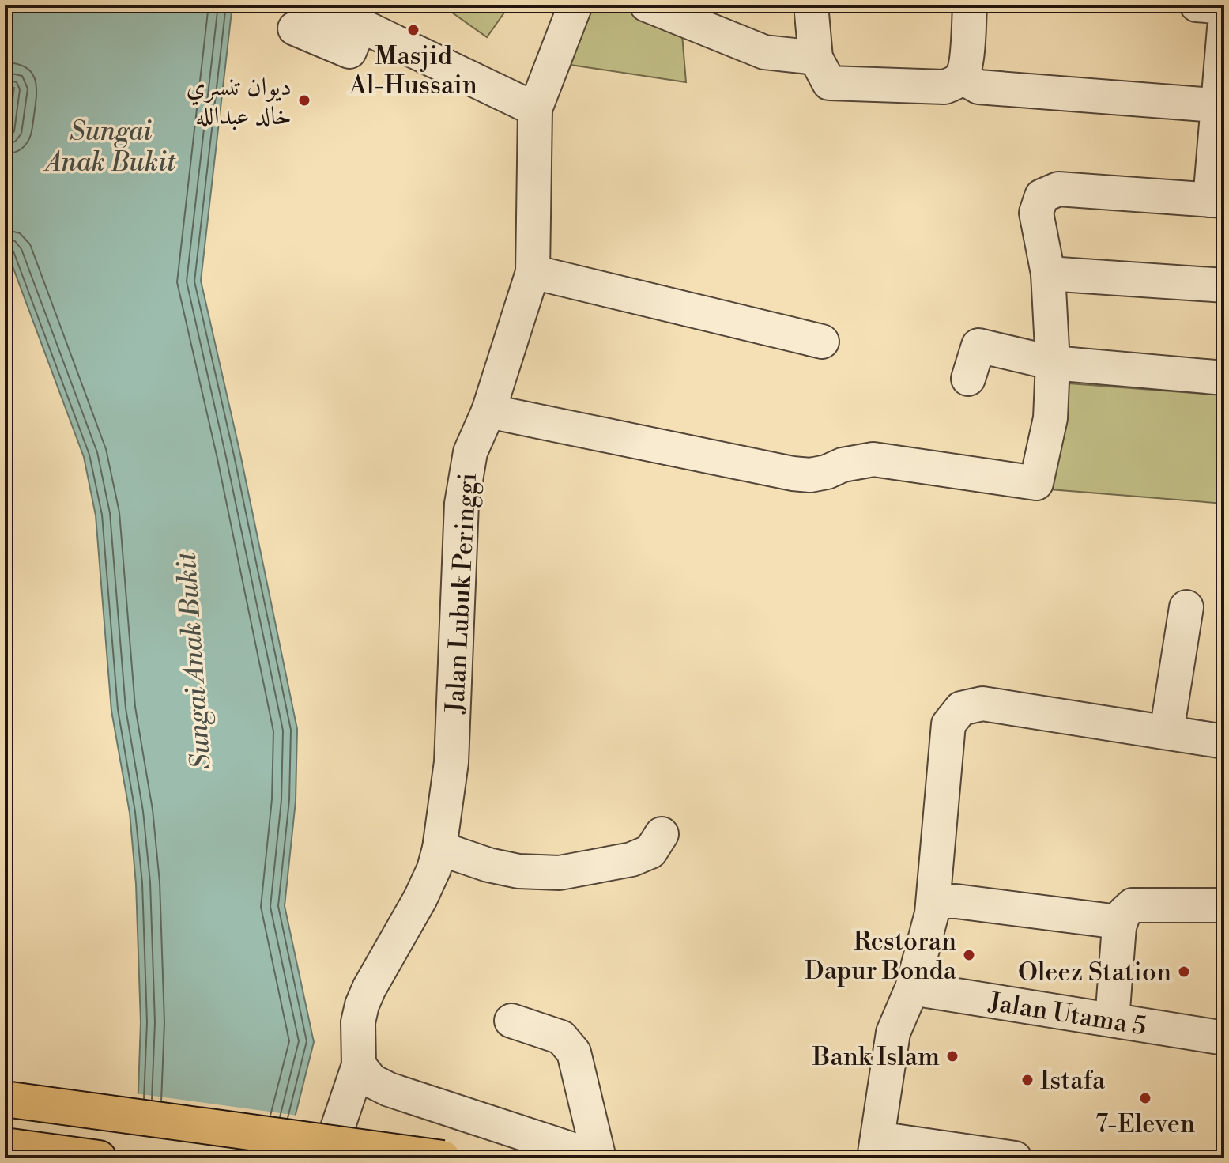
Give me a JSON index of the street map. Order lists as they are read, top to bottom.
{
  "streets": {
    "street": ["Jalan Lubuk Peringgi", "Jalan Utama 5"]
  },
  "water": ["Sungai Anak Bukit"],
  "places": [
    "Masjid Al-Hussain",
    "دیوان تنسري خالد عبدالله",
    "Restoran Dapur Bonda",
    "Oleez Station",
    "Bank Islam",
    "Istafa",
    "7-Eleven"
  ]
}
